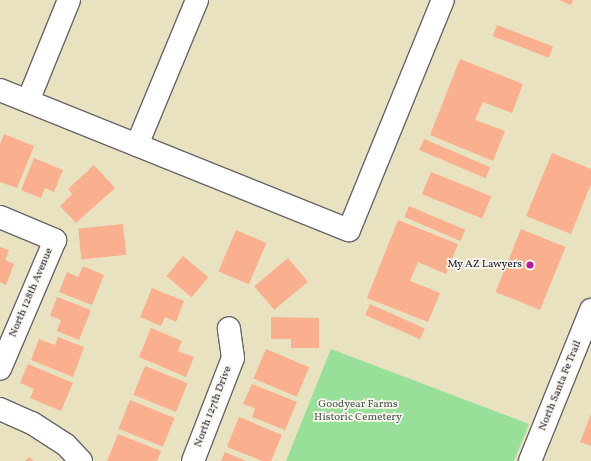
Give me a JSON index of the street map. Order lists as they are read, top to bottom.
{
  "streets": {
    "street": ["North 128th Avenue", "North Santa Fe Trail", "North 127th Drive"]
  },
  "parks": ["Goodyear Farms Historic Cemetery"],
  "places": ["My AZ Lawyers"]
}
